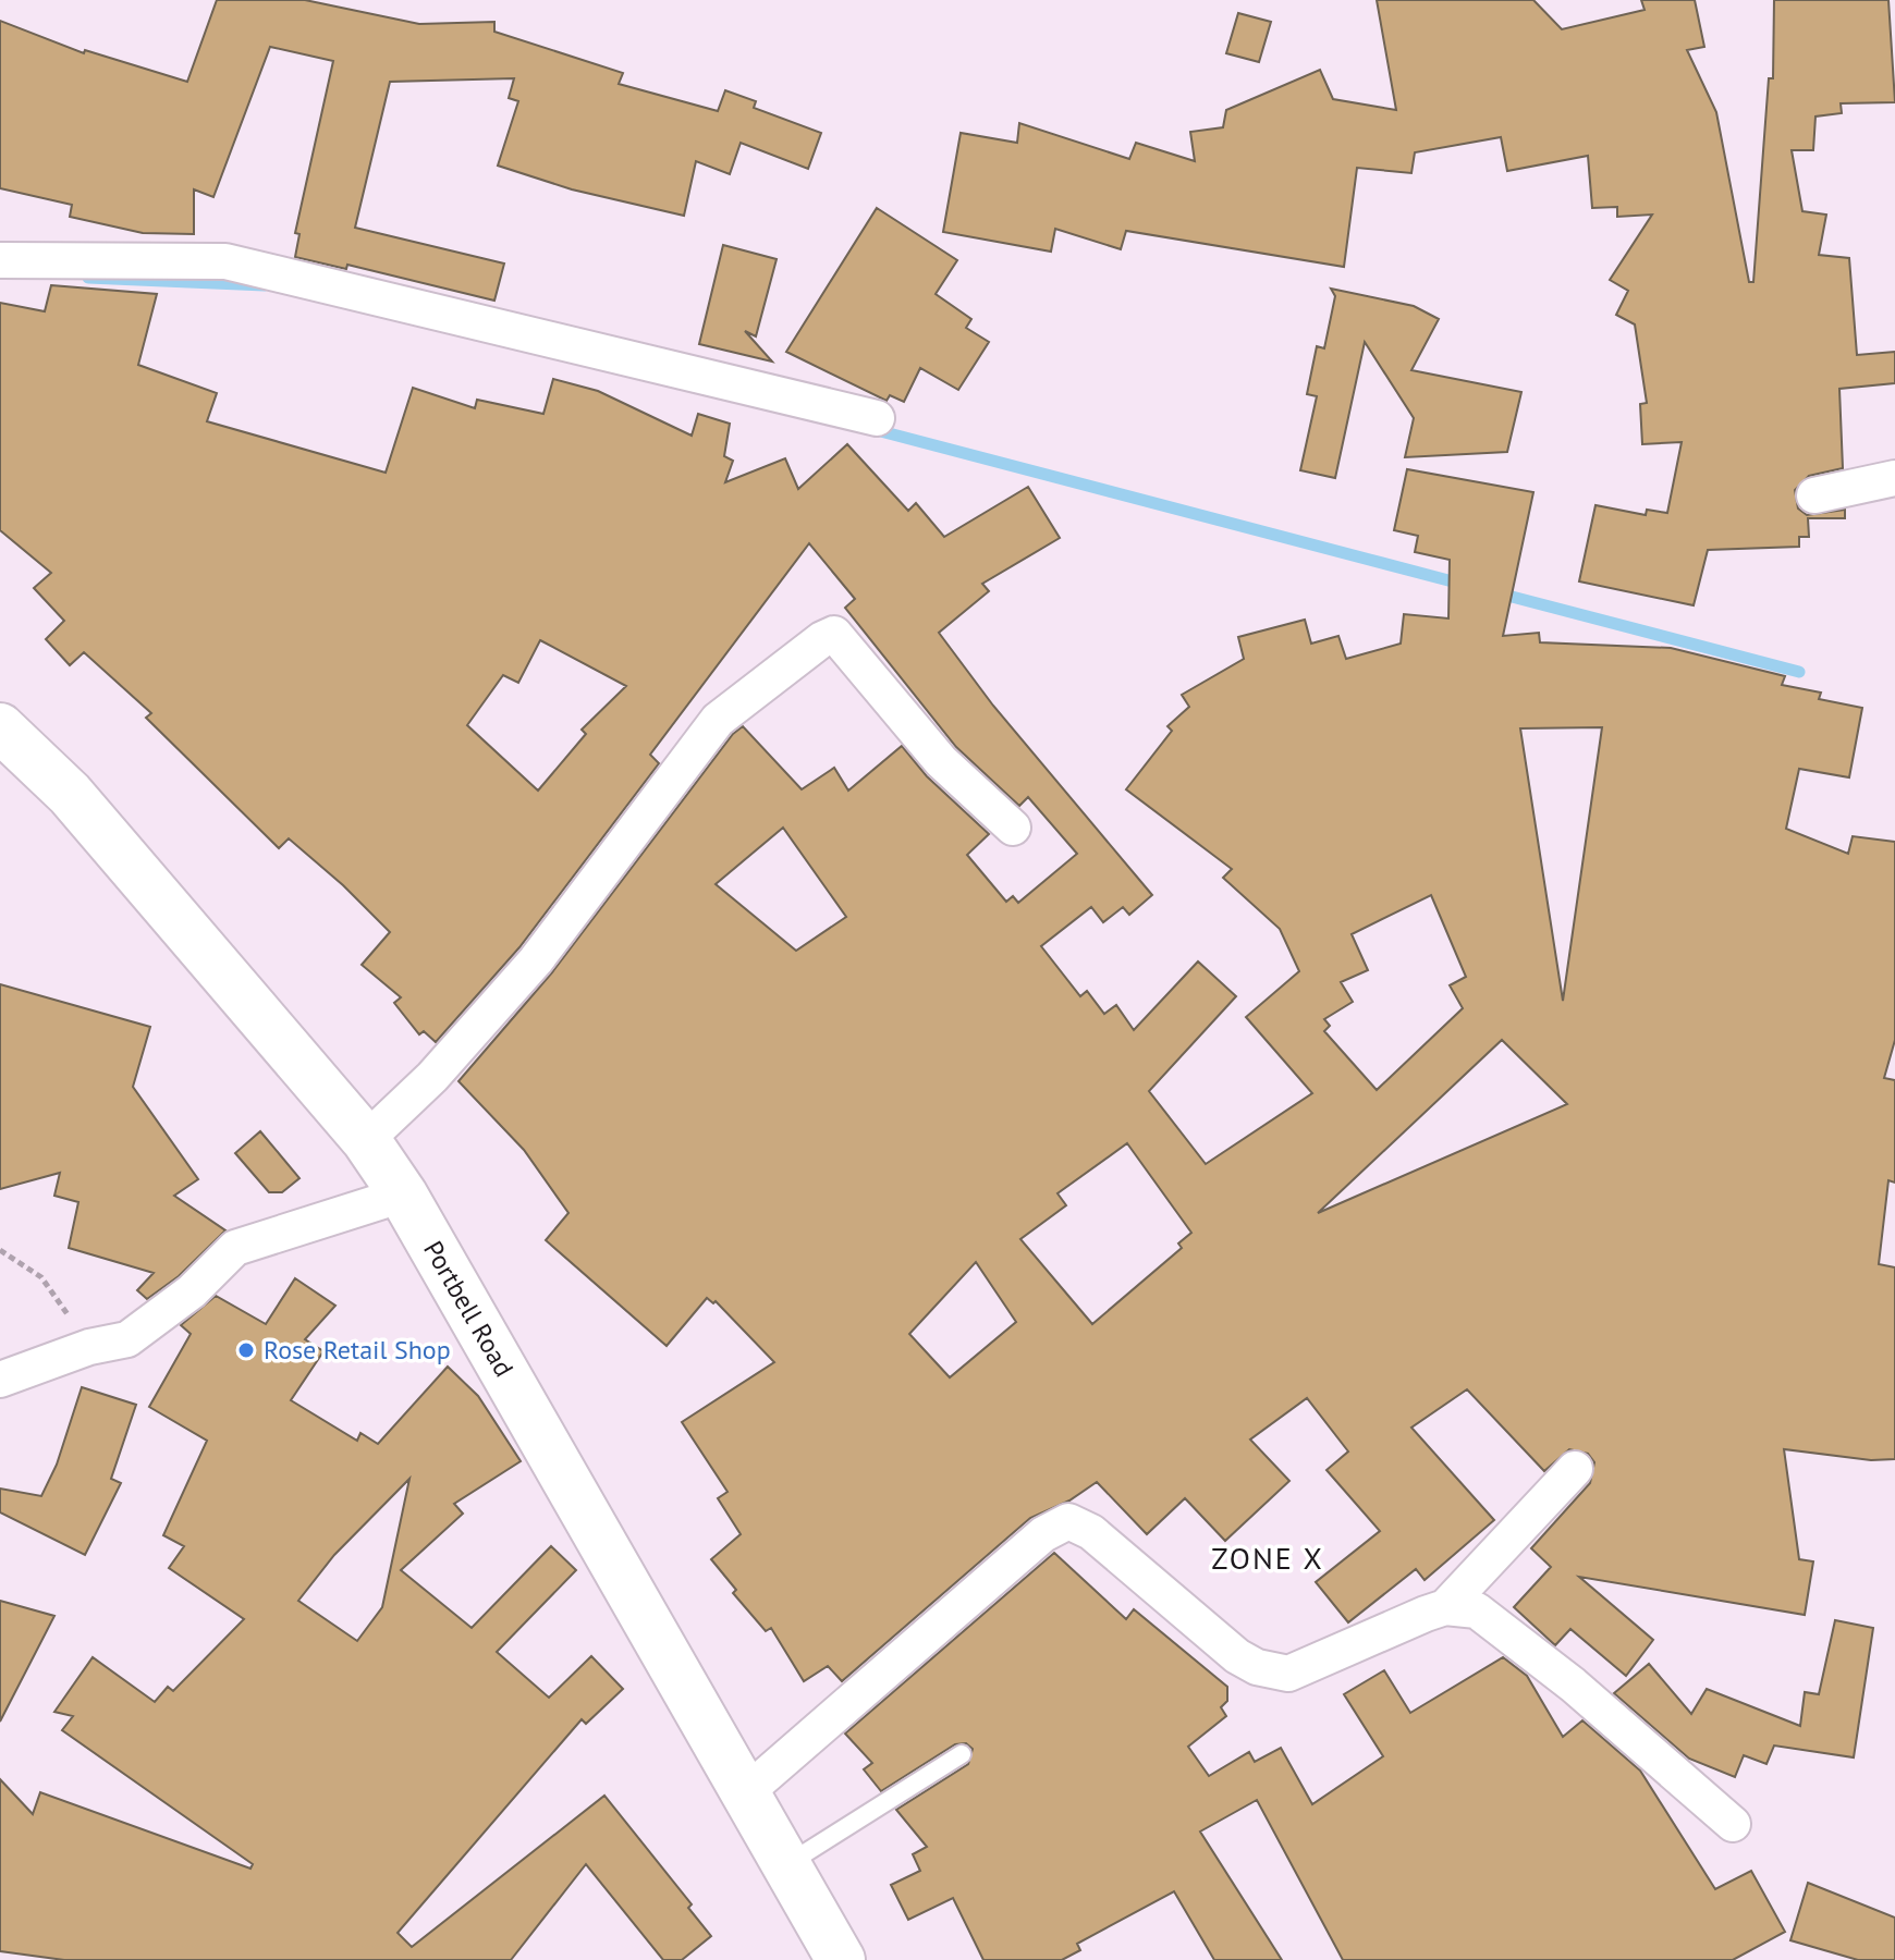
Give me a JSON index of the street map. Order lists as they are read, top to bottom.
{
  "streets": {
    "main road": ["Portbell Road"]
  },
  "districts": ["ZONE X"],
  "places": ["Rose Retail Shop"]
}
